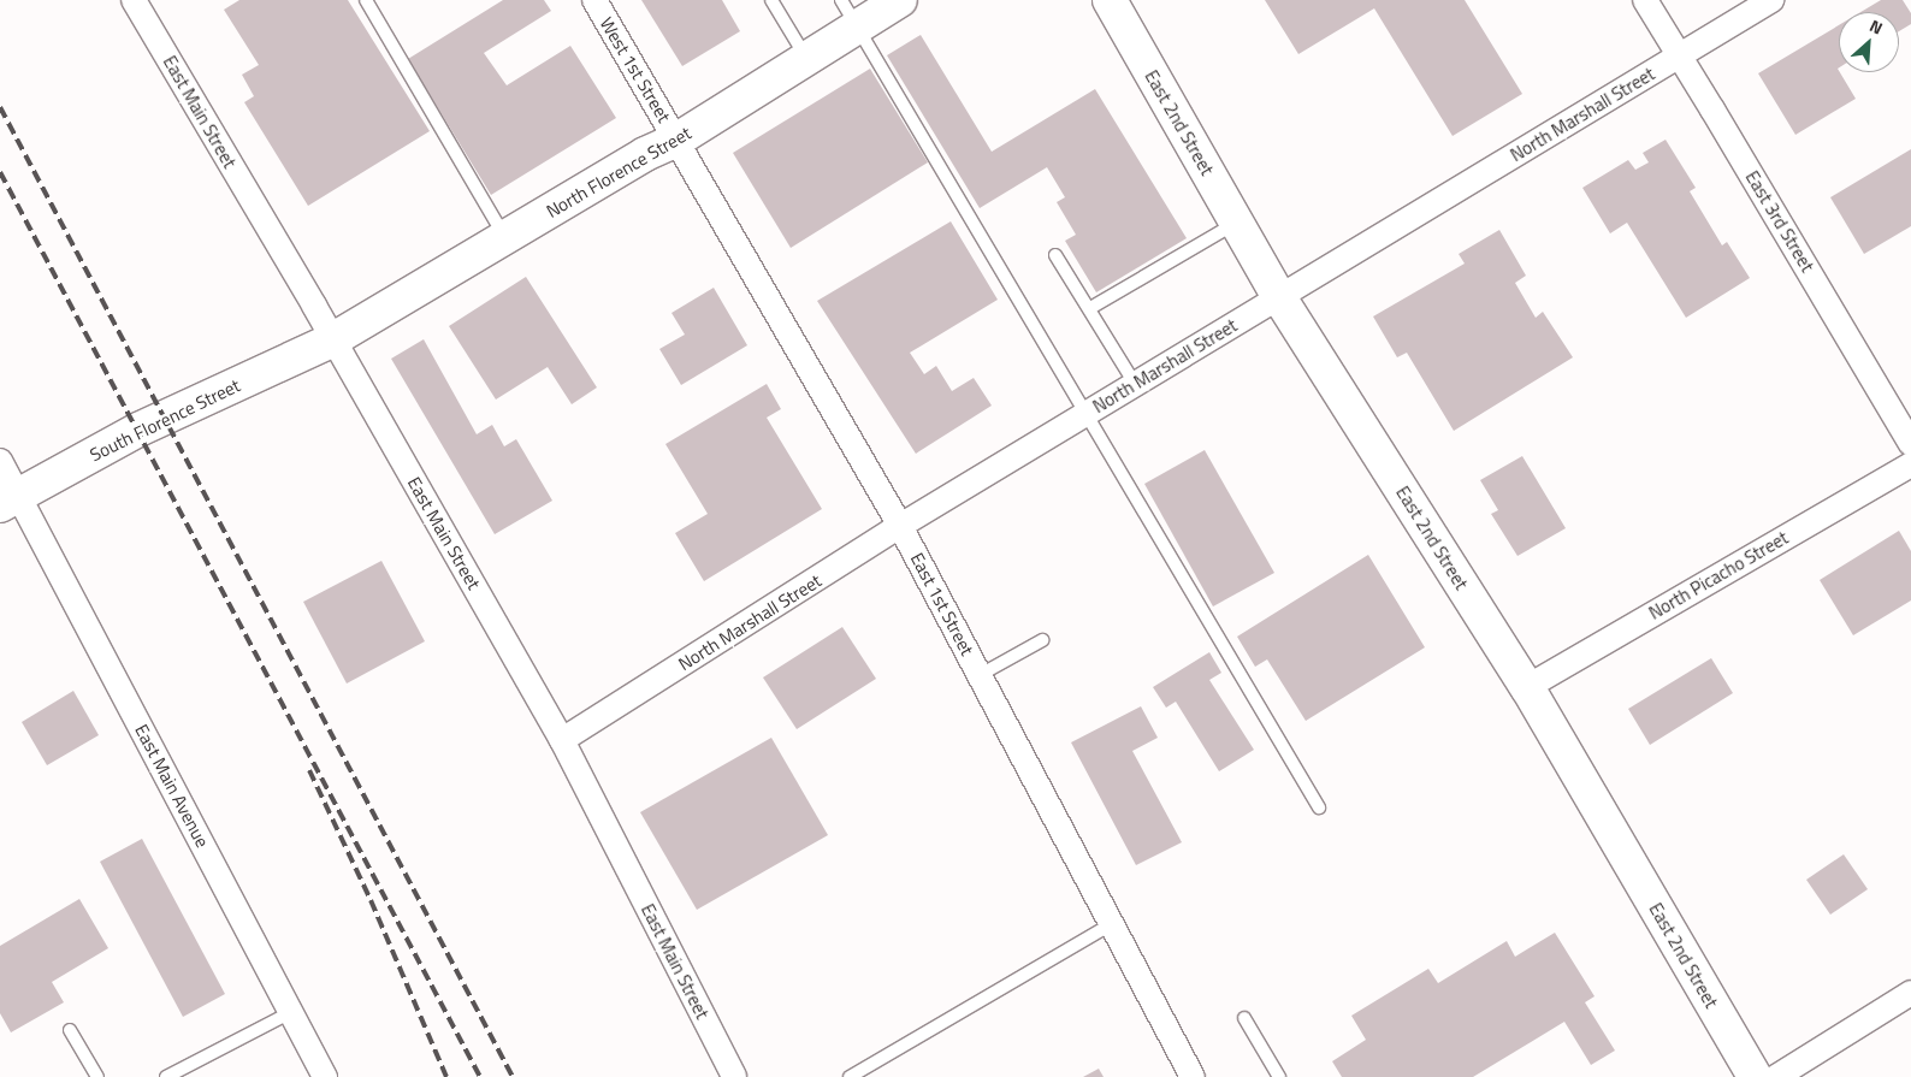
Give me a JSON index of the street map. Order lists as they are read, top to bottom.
{
  "streets": {
    "main road": ["East 2nd Street", "North Florence Street", "South Florence Street"],
    "street": [
      "West 1st Street",
      "East Main Street",
      "North Marshall Street",
      "East 3rd Street",
      "North Picacho Street",
      "East 1st Street",
      "East Main Avenue"
    ]
  },
  "crossings": [
    ["West 1st Street", "North Florence Street"],
    ["West 1st Street", "East 1st Street"],
    ["East Main Street", "North Marshall Street"],
    ["East Main Street", "North Florence Street"],
    ["East Main Street", "South Florence Street"],
    ["North Marshall Street", "East 2nd Street"],
    ["North Marshall Street", "East 3rd Street"],
    ["North Marshall Street", "East 1st Street"],
    ["East 2nd Street", "North Picacho Street"],
    ["North Florence Street", "South Florence Street"],
    ["North Florence Street", "East 1st Street"],
    ["South Florence Street", "East Main Avenue"]
  ],
  "north": "top right"
}
